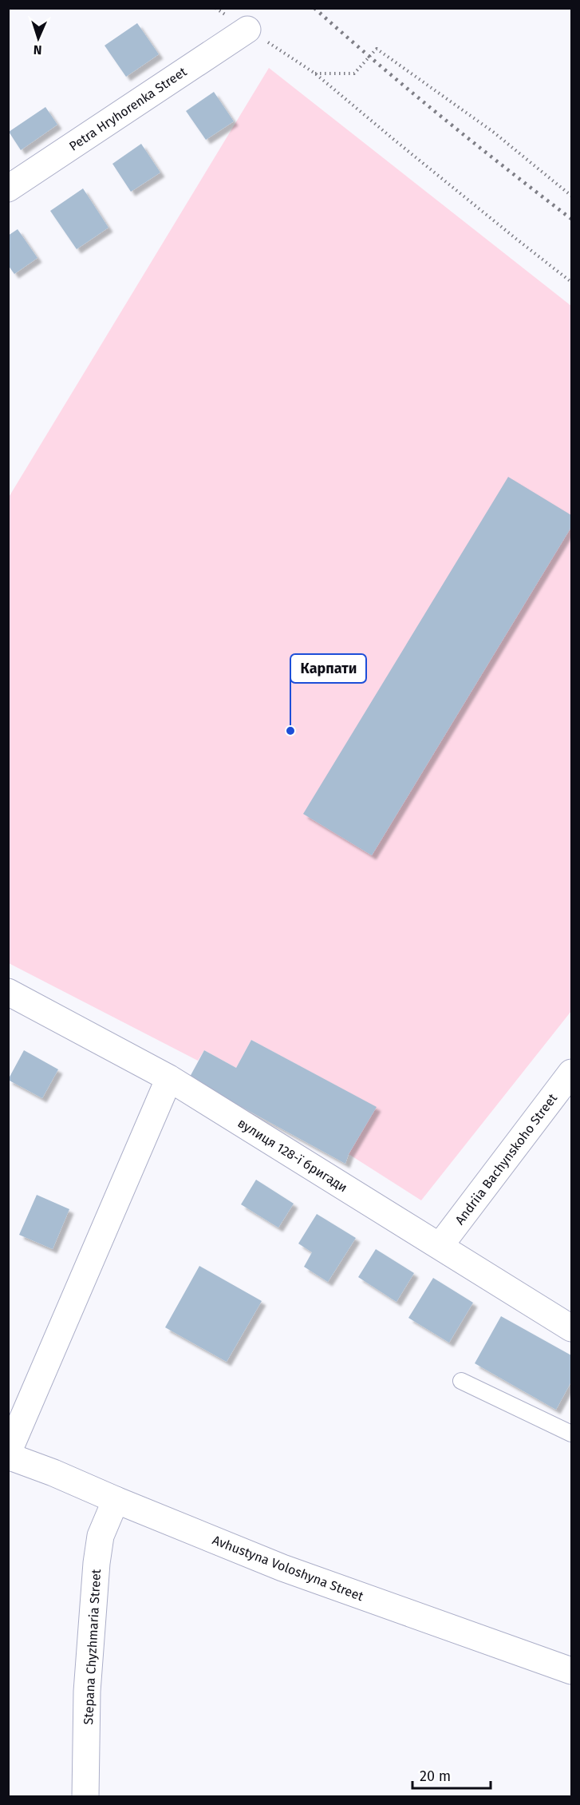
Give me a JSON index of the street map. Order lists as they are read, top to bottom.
{
  "streets": {
    "street": [
      "Petra Hryhorenka Street",
      "вулиця 128-ї бригади",
      "Andriia Bachynskoho Street",
      "Avhustyna Voloshyna Street",
      "Stepana Chyzhmaria Street"
    ]
  },
  "crossings": [
    ["вулиця 128-ї бригади", "Andriia Bachynskoho Street"],
    ["Avhustyna Voloshyna Street", "Stepana Chyzhmaria Street"]
  ],
  "places": ["Карпати"],
  "scale_bar": "20 m",
  "north": "bottom"
}
